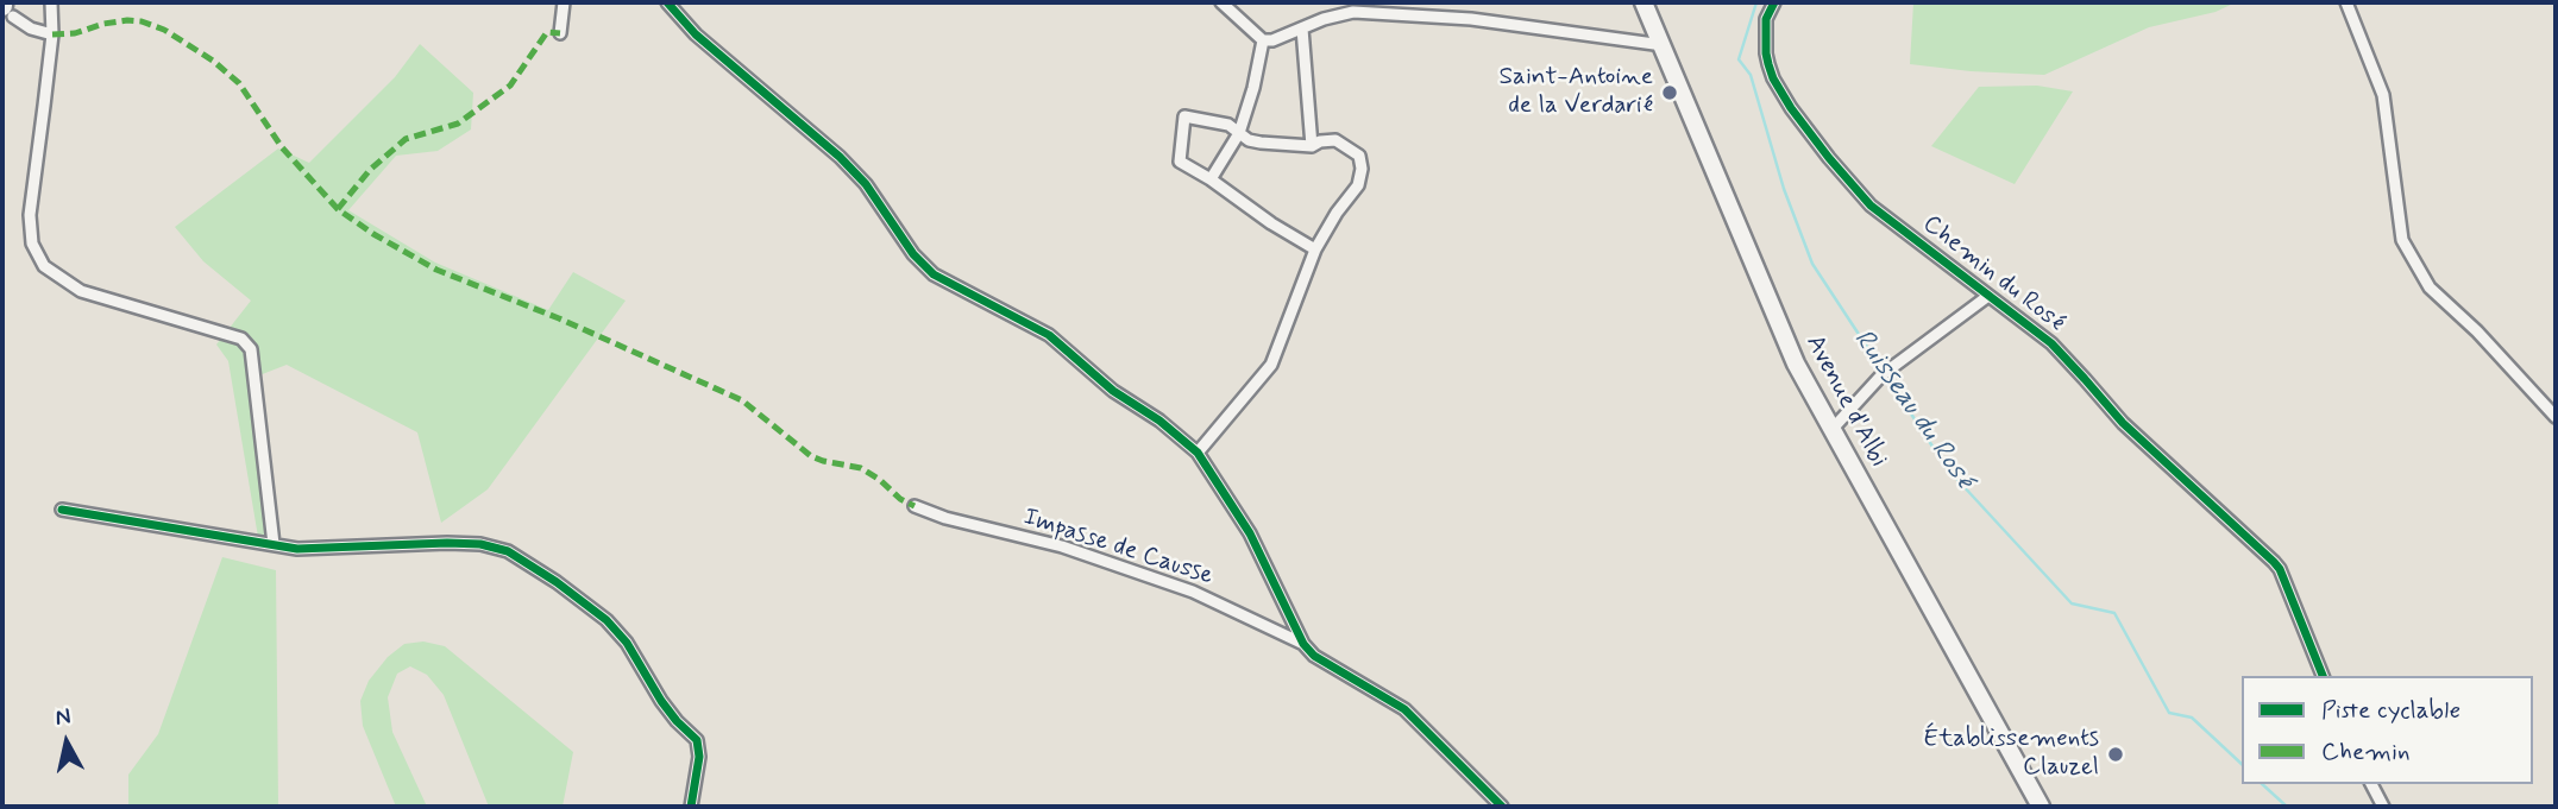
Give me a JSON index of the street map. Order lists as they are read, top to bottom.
{
  "streets": {
    "main road": ["Avenue d'Albi"],
    "street": ["Chemin du Rosé", "Impasse de Causse"]
  },
  "water": ["Ruisseau du Rosé"],
  "places": ["Saint-Antoine de la Verdarié", "Établissements Clauzel"],
  "legend": ["Piste cyclable", "Chemin"],
  "north": "top"
}
